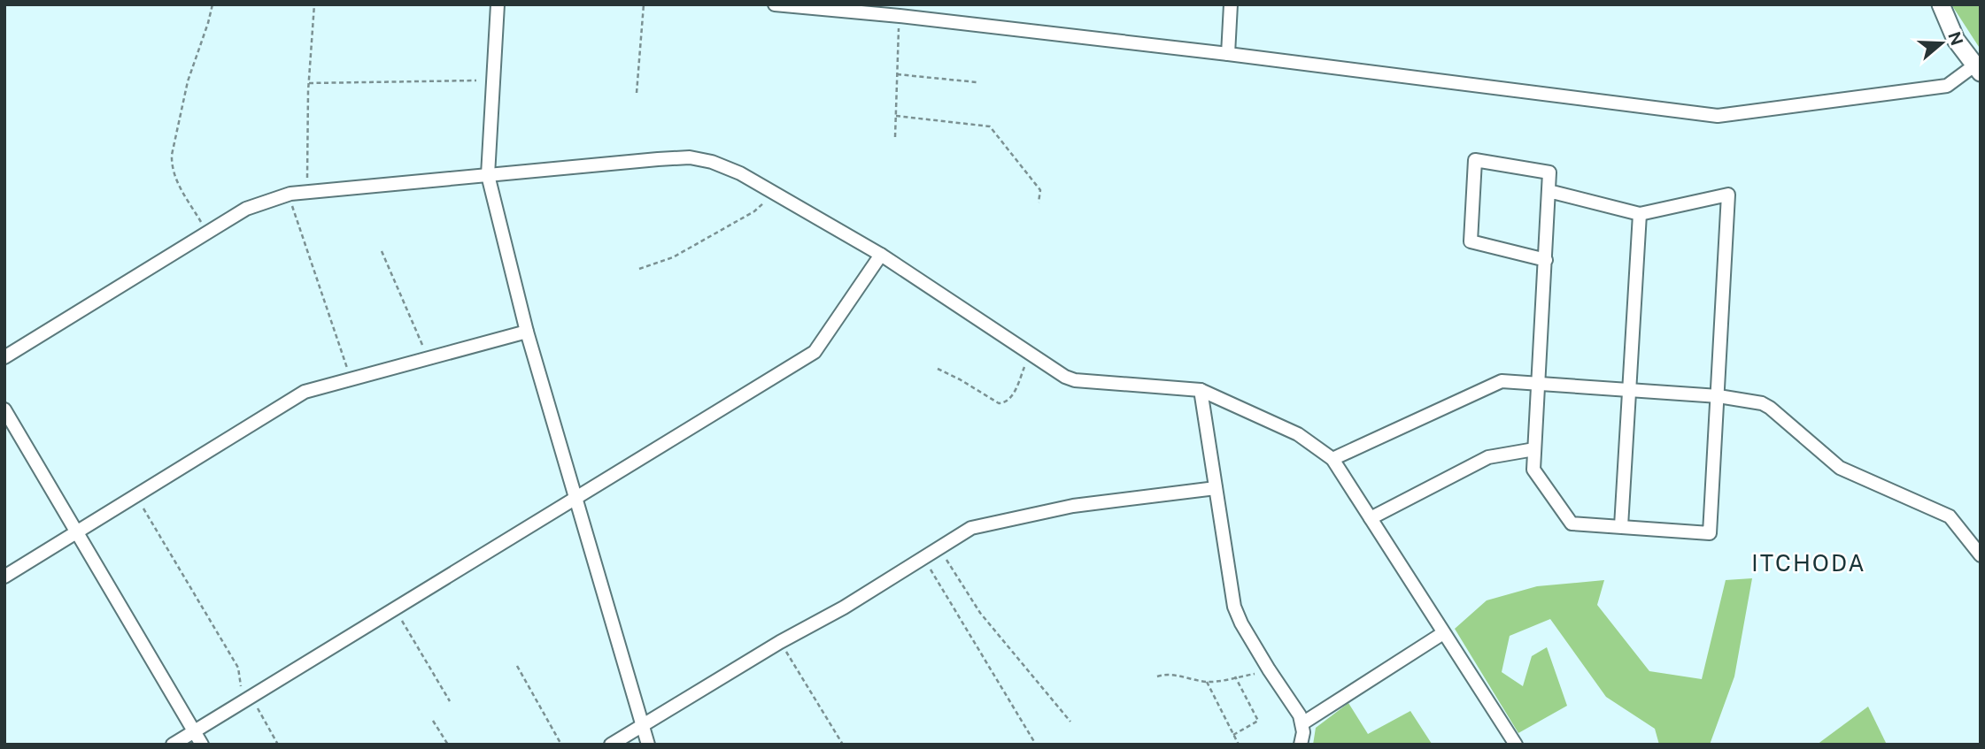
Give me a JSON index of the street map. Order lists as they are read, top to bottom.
{
  "districts": ["ITCHODA"],
  "north": "right"
}
